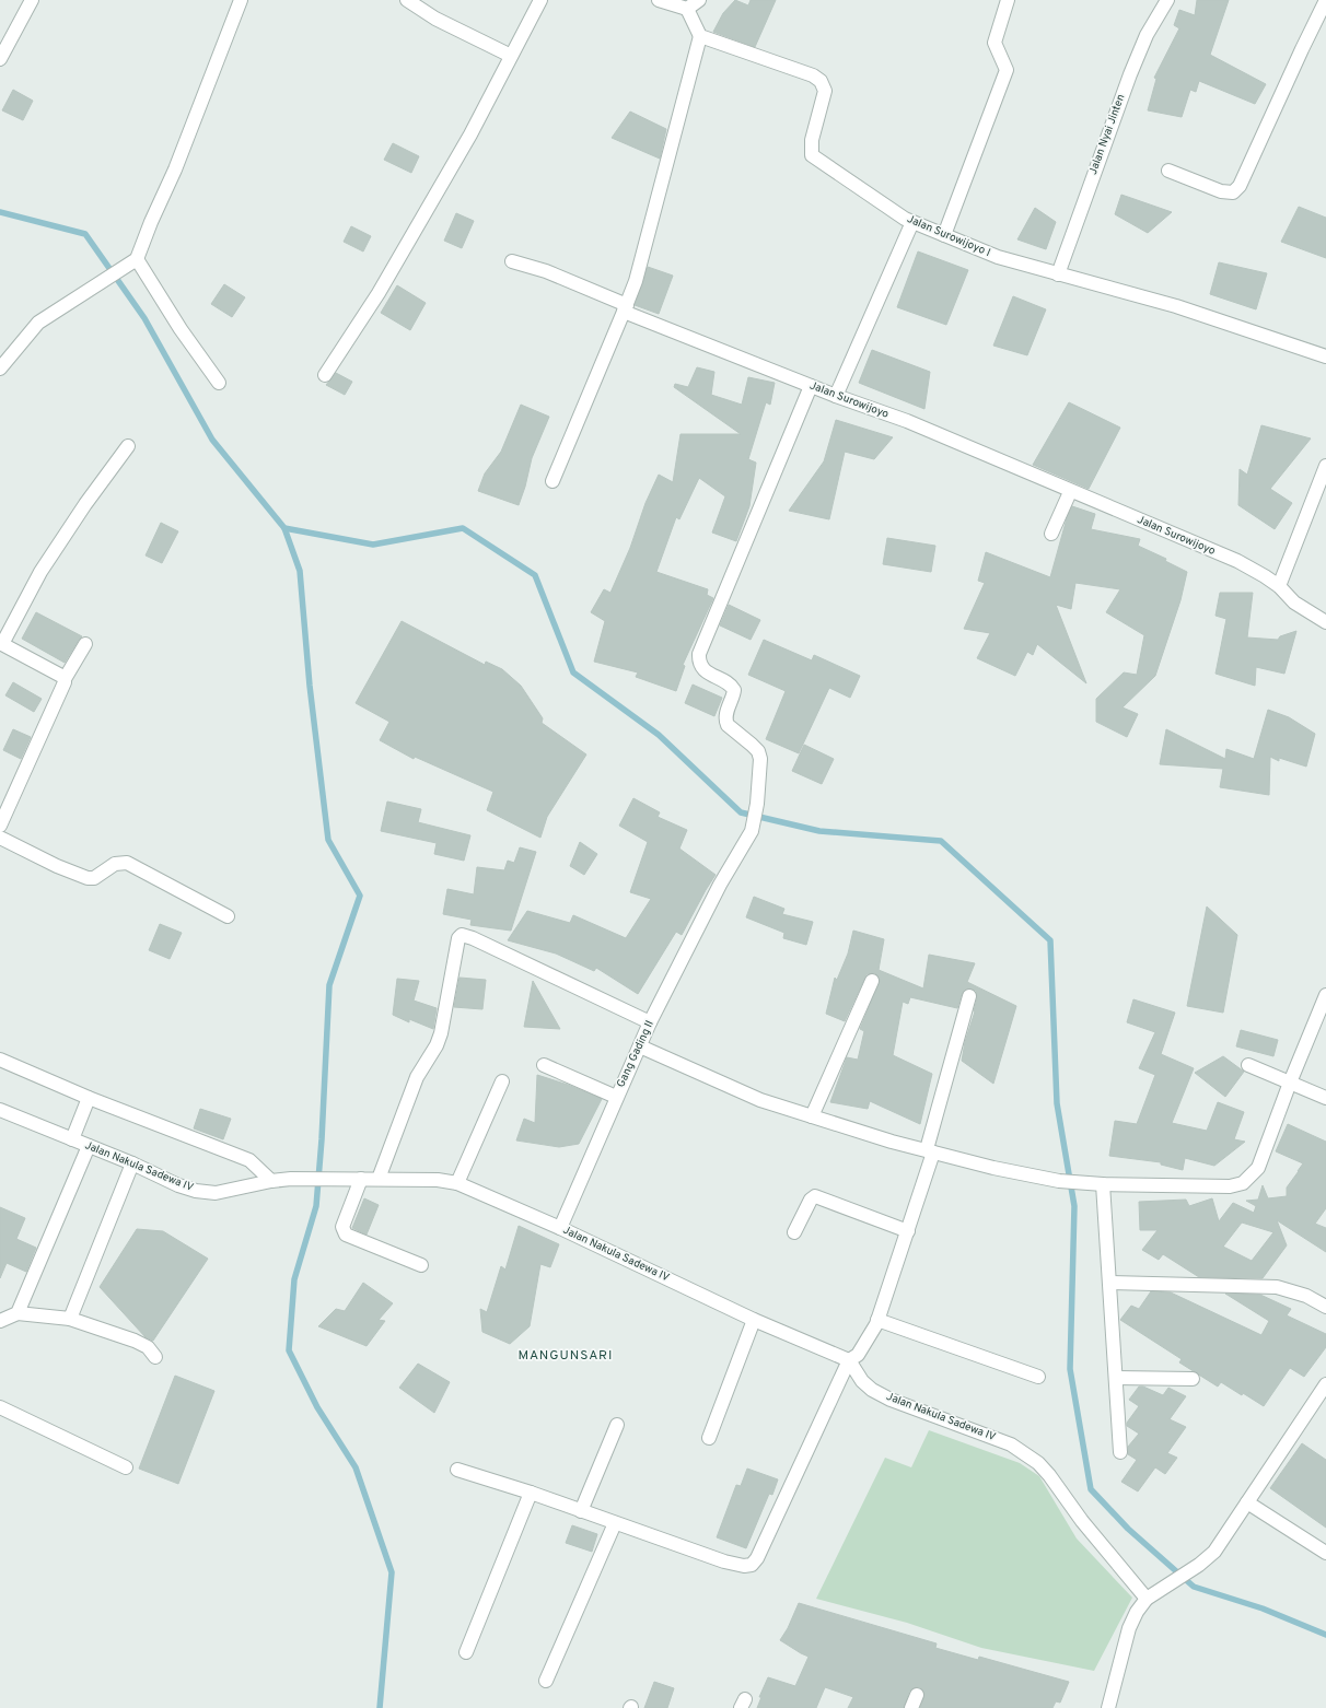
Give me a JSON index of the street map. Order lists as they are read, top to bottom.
{
  "streets": {
    "street": [
      "Jalan Nyai Jinten",
      "Jalan Surowijoyo I",
      "Jalan Surowijoyo",
      "Gang Gading II",
      "Jalan Nakula Sadewa IV"
    ]
  },
  "crossings": [
    ["Jalan Nyai Jinten", "Jalan Surowijoyo I"],
    ["Jalan Surowijoyo", "Gang Gading II"],
    ["Gang Gading II", "Jalan Nakula Sadewa IV"]
  ],
  "districts": ["MANGUNSARI"]
}
